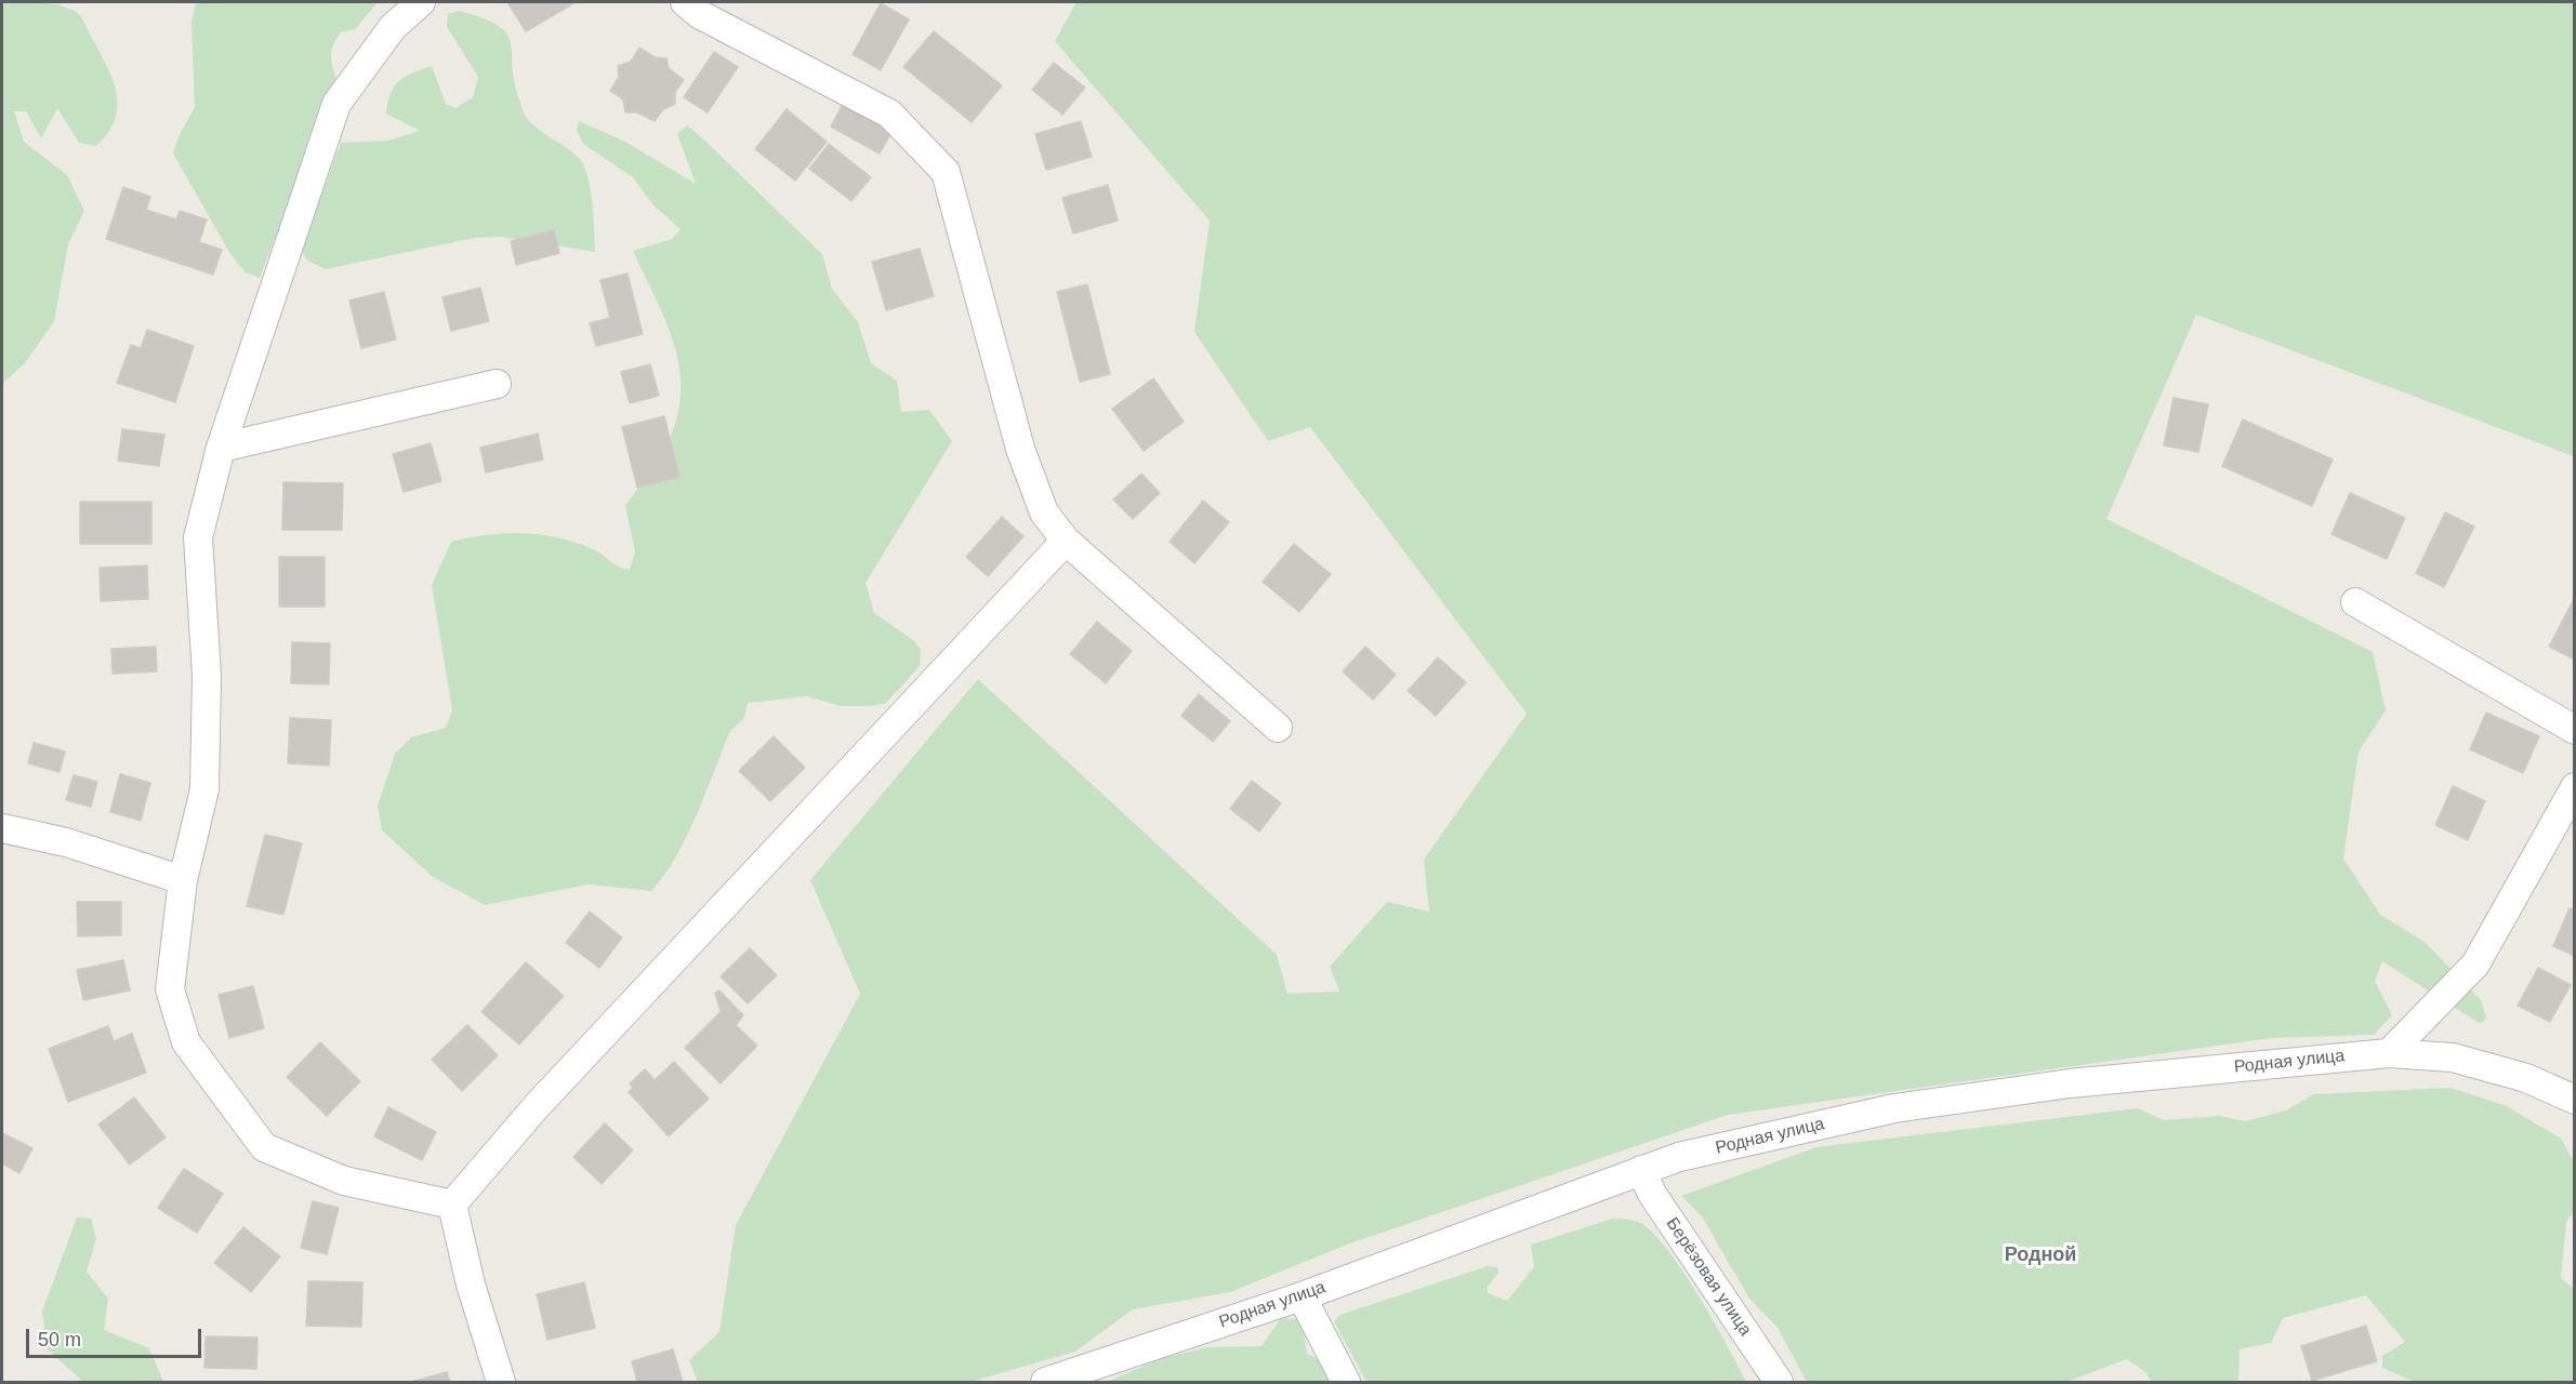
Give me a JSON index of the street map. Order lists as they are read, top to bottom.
{
  "streets": {
    "street": ["Родная улица", "Берёзовая улица"]
  },
  "crossings": [
    ["Родная улица", "Берёзовая улица"]
  ],
  "districts": ["Родной"],
  "scale_bar": "50 m"
}
